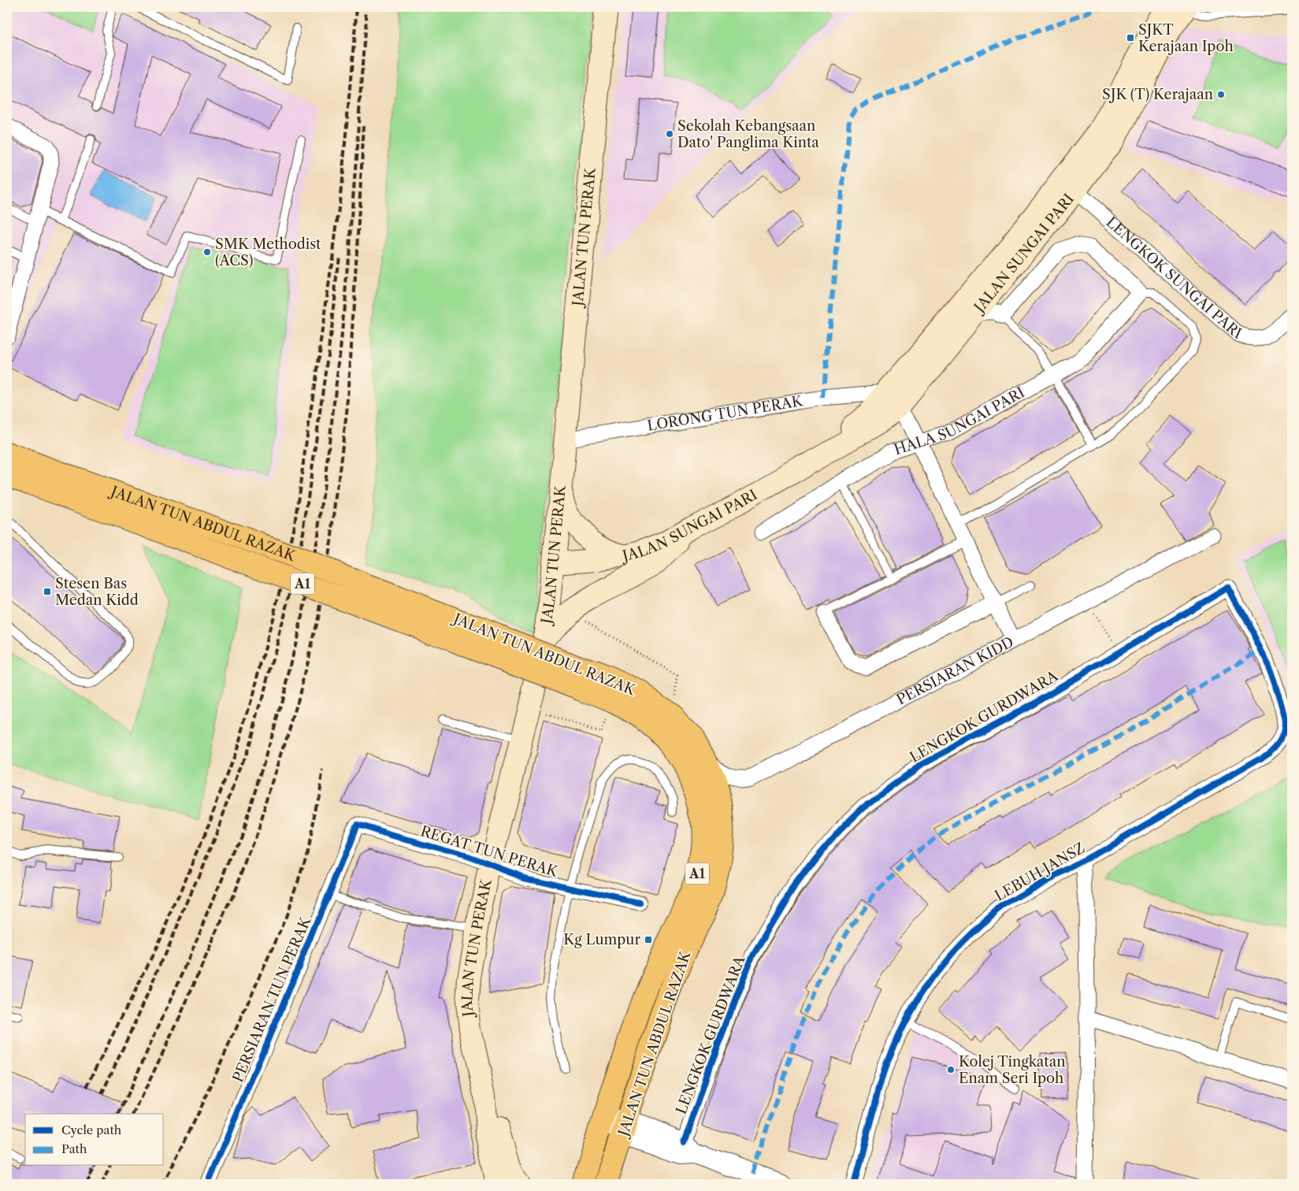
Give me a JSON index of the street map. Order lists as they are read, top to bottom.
{
  "streets": {
    "main road": [
      "JALAN TUN PERAK",
      "JALAN SUNGAI PARI",
      "JALAN TUN ABDUL RAZAK",
      "A1"
    ],
    "street": [
      "LENGKOK SUNGAI PARI",
      "LORONG TUN PERAK",
      "HALA SUNGAI PARI",
      "PERSIARAN KIDD",
      "LENGKOK GURDWARA",
      "REGAT TUN PERAK",
      "LEBUH JANSZ",
      "PERSIARAN TUN PERAK"
    ]
  },
  "crossings": [
    ["JALAN TUN PERAK", "JALAN SUNGAI PARI"],
    ["JALAN TUN PERAK", "LORONG TUN PERAK"],
    ["JALAN TUN PERAK", "REGAT TUN PERAK"],
    ["JALAN SUNGAI PARI", "LENGKOK SUNGAI PARI"],
    ["JALAN SUNGAI PARI", "LORONG TUN PERAK"],
    ["JALAN TUN ABDUL RAZAK", "PERSIARAN KIDD"],
    ["LENGKOK GURDWARA", "LEBUH JANSZ"],
    ["REGAT TUN PERAK", "PERSIARAN TUN PERAK"]
  ],
  "places": {
    "transit": ["SJKT Kerajaan Ipoh", "Stesen Bas Medan Kidd", "Kg Lumpur"],
    "other": [
      "SJK (T) Kerajaan",
      "Sekolah Kebangsaan Dato' Panglima Kinta",
      "SMK Methodist (ACS)",
      "Kolej Tingkatan Enam Seri Ipoh"
    ]
  },
  "legend": ["Cycle path", "Path"]
}
